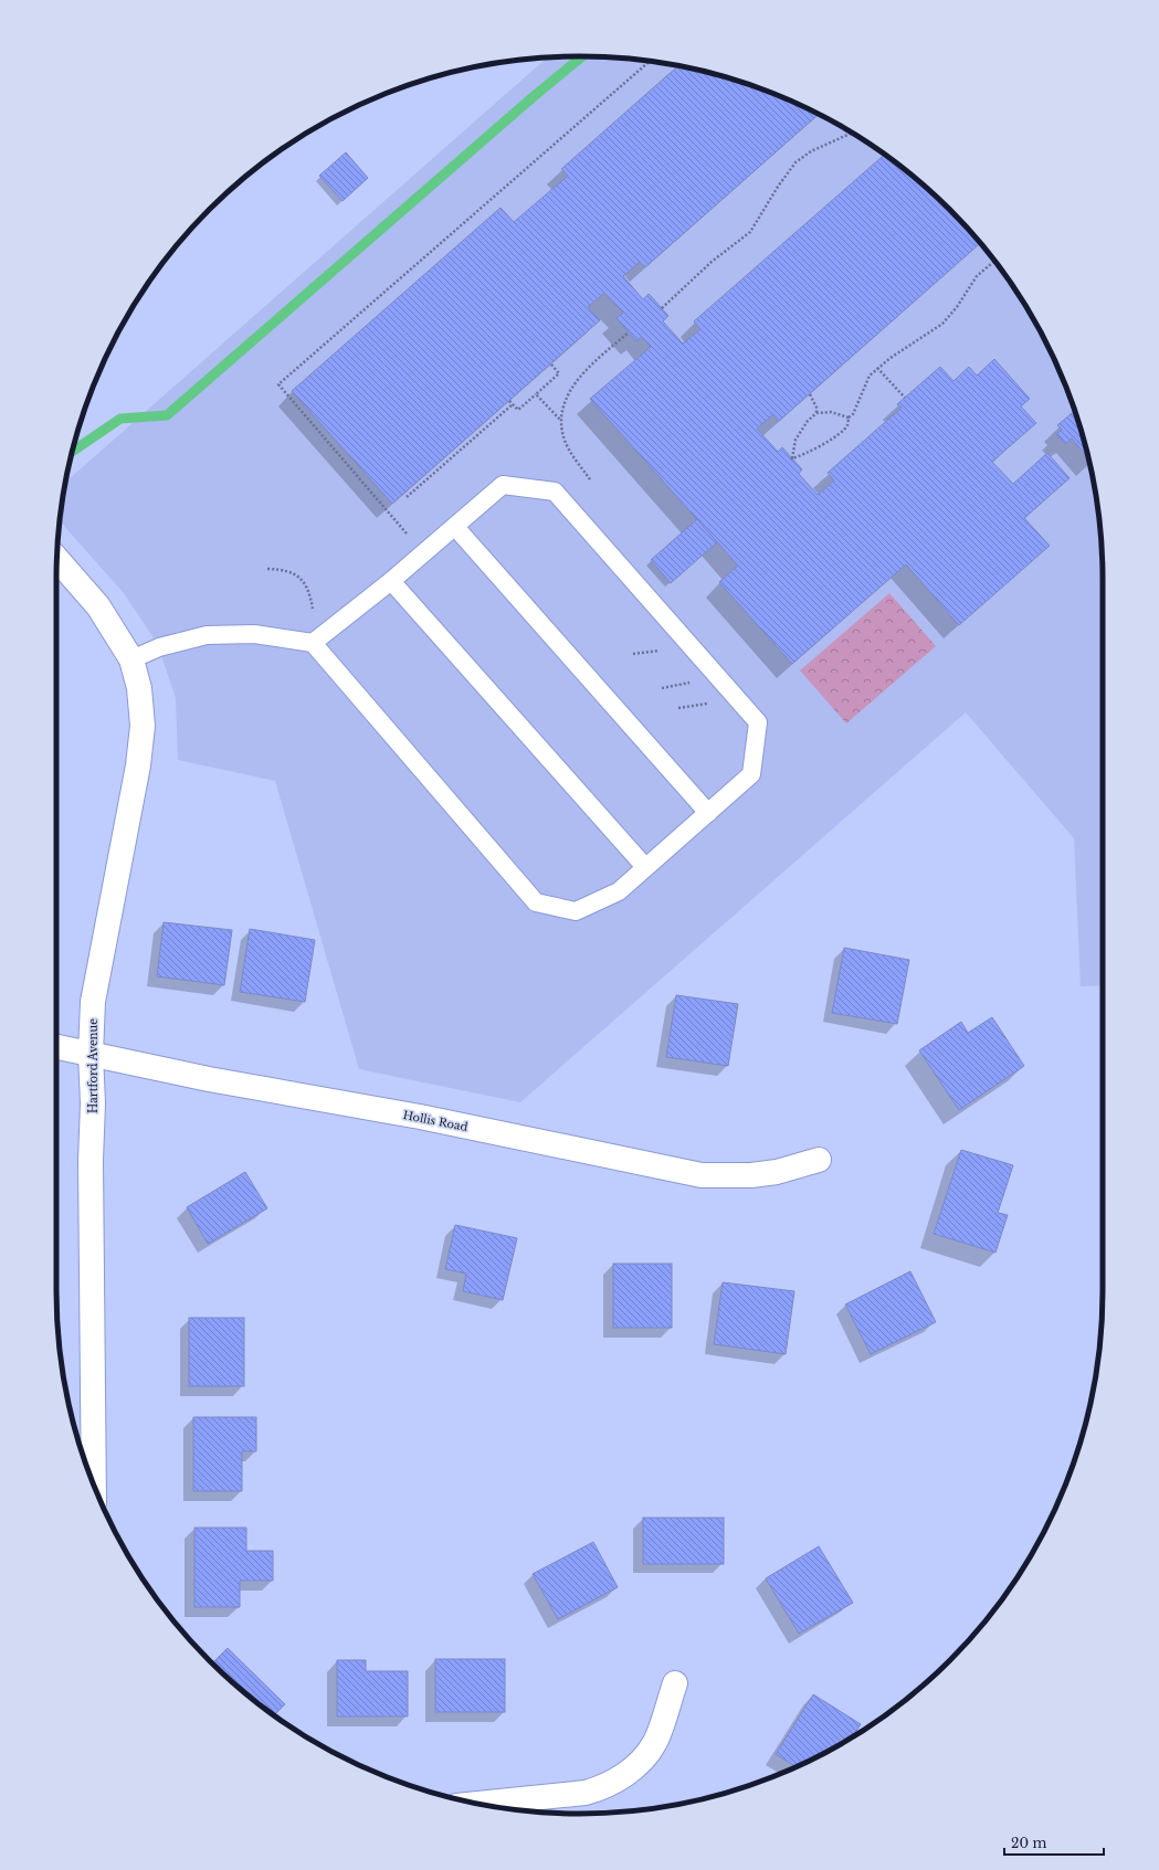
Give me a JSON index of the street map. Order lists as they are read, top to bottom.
{
  "streets": {
    "street": ["Hartford Avenue", "Hollis Road"]
  },
  "crossings": [
    ["Hartford Avenue", "Hollis Road"]
  ],
  "scale_bar": "20 m"
}
